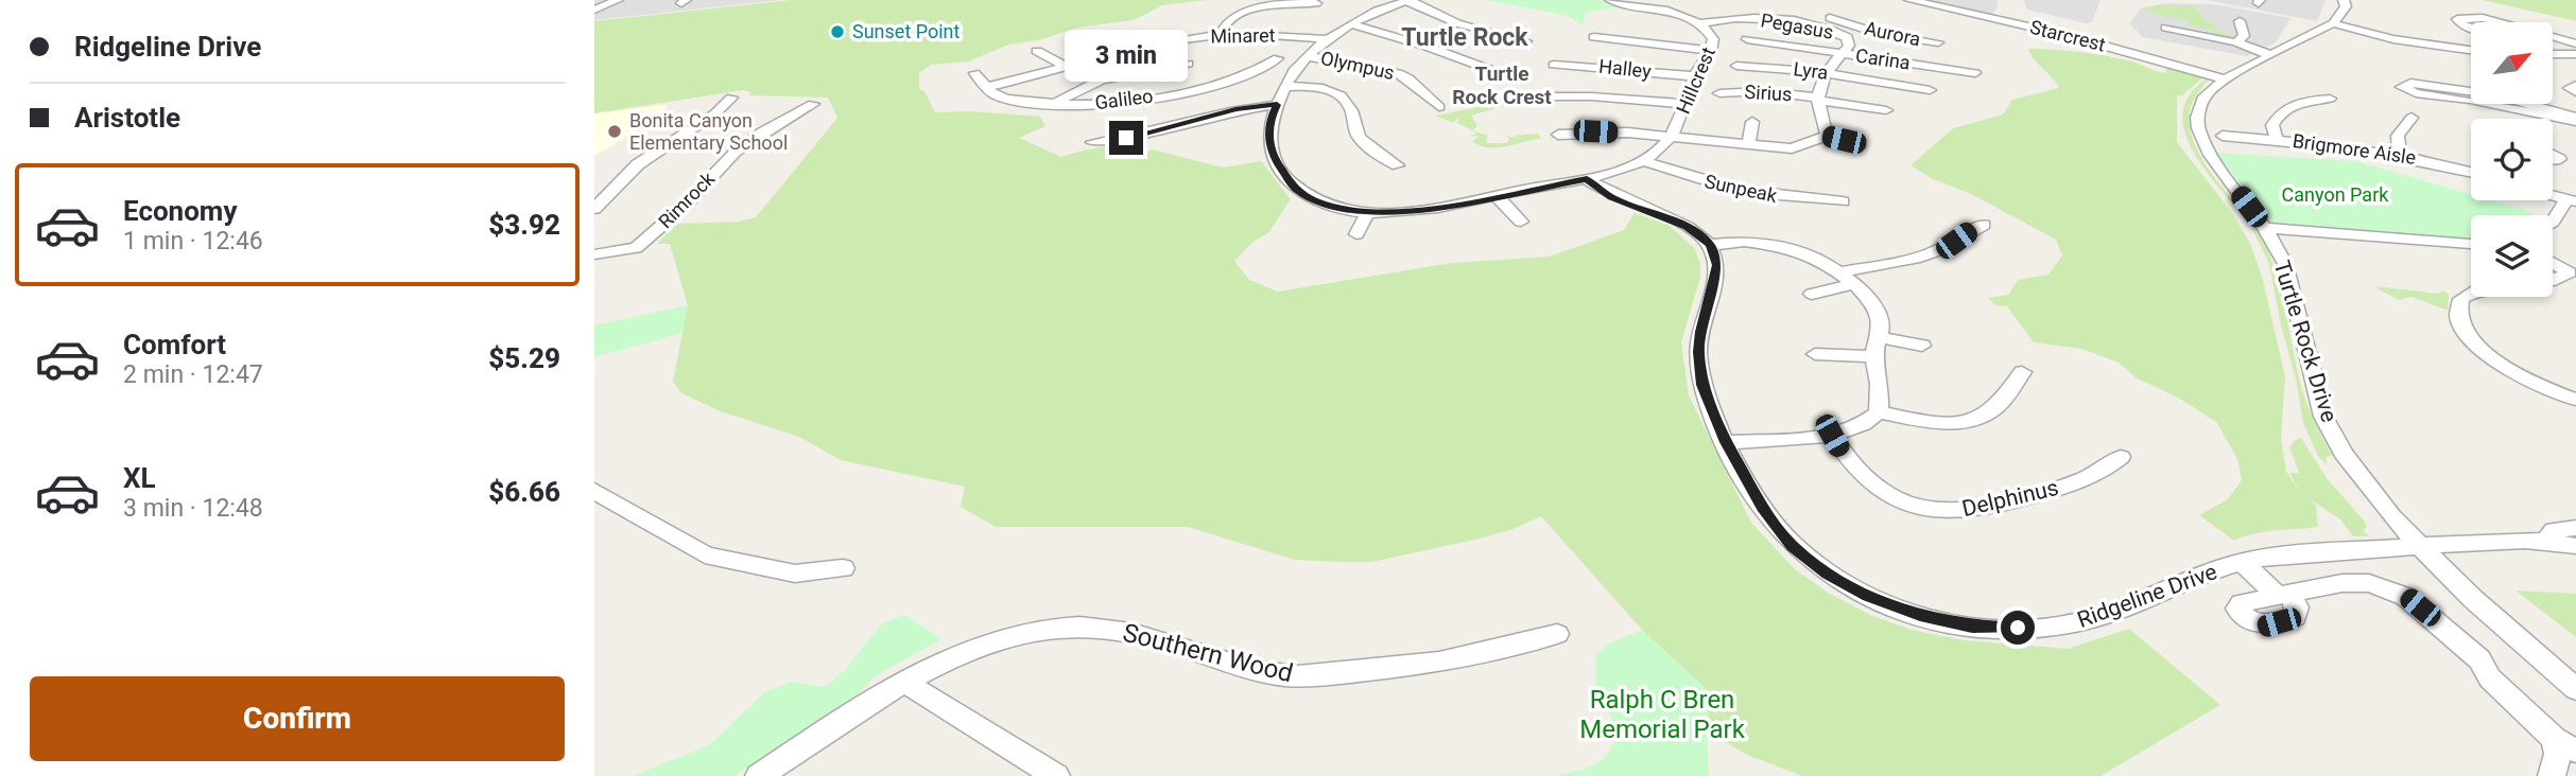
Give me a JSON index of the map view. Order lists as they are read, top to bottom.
{
  "streets": {
    "street": [
      "Pegasus",
      "Aurora",
      "Minaret",
      "Starcrest",
      "Carina",
      "Olympus",
      "Halley",
      "Lyra",
      "Hillcrest",
      "Sirius",
      "Galileo",
      "Brigmore Aisle",
      "Sunpeak",
      "Rimrock",
      "Turtle Rock Drive",
      "Delphinus",
      "Ridgeline Drive",
      "Southern Wood"
    ]
  },
  "crossings": [
    ["Pegasus", "Aurora"],
    ["Pegasus", "Carina"],
    ["Pegasus", "Lyra"],
    ["Pegasus", "Hillcrest"],
    ["Pegasus", "Sirius"],
    ["Minaret", "Galileo"],
    ["Starcrest", "Turtle Rock Drive"],
    ["Halley", "Hillcrest"],
    ["Hillcrest", "Sunpeak"],
    ["Turtle Rock Drive", "Ridgeline Drive"],
    ["Delphinus", "Ridgeline Drive"]
  ],
  "districts": ["Turtle Rock", "Turtle Rock Crest"],
  "parks": ["Canyon Park", "Ralph C Bren Memorial Park"],
  "places": ["Sunset Point", "Bonita Canyon Elementary School"],
  "north": "top right",
  "page": {
    "banner": ["Ridgeline Drive", "Aristotle"],
    "bubble": "3 min",
    "list": [
      {
        "name": "Economy",
        "note": "1 min · 12:46",
        "value": "$3.92"
      },
      {
        "name": "Comfort",
        "note": "2 min · 12:47",
        "value": "$5.29"
      },
      {
        "name": "XL",
        "note": "3 min · 12:48",
        "value": "$6.66"
      }
    ],
    "buttons": "Confirm"
  }
}
